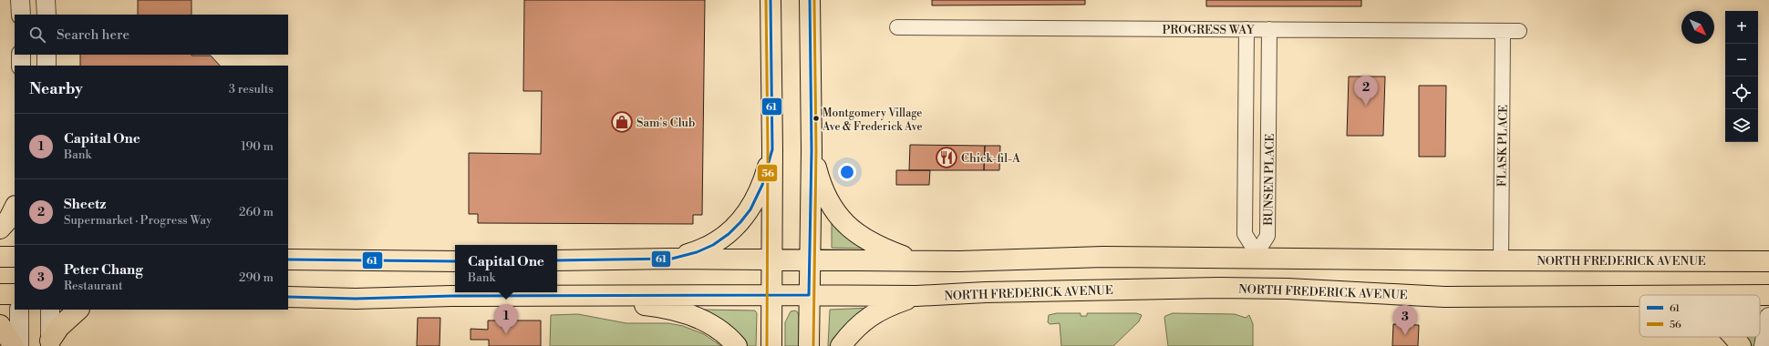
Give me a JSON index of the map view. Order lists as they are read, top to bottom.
{
  "streets": {
    "main road": ["NORTH FREDERICK AVENUE"],
    "street": ["PROGRESS WAY", "FLASK PLACE", "BUNSEN PLACE"]
  },
  "crossings": [
    ["PROGRESS WAY", "FLASK PLACE"],
    ["PROGRESS WAY", "BUNSEN PLACE"],
    ["FLASK PLACE", "NORTH FREDERICK AVENUE"]
  ],
  "places": {
    "other": ["Montgomery Village Ave & Frederick Ave"],
    "shop": ["Sam's Club"],
    "restaurant": ["Chick-fil-A"]
  },
  "lines": ["transit line 61", "transit line 56"],
  "legend": ["61", "56"],
  "north": "bottom right",
  "page": {
    "map_buttons": ["+", "−"],
    "search": "Search here",
    "heading": ["Nearby", "3 results"],
    "pins": ["2", "1", "3"],
    "list": [
      {
        "mark": "1",
        "name": "Capital One",
        "note": "Bank",
        "value": "190 m"
      },
      {
        "mark": "2",
        "name": "Sheetz",
        "note": "Supermarket · Progress Way",
        "value": "260 m"
      },
      {
        "mark": "3",
        "name": "Peter Chang",
        "note": "Restaurant",
        "value": "290 m"
      }
    ],
    "popup": ["Capital One", "Bank"]
  }
}
